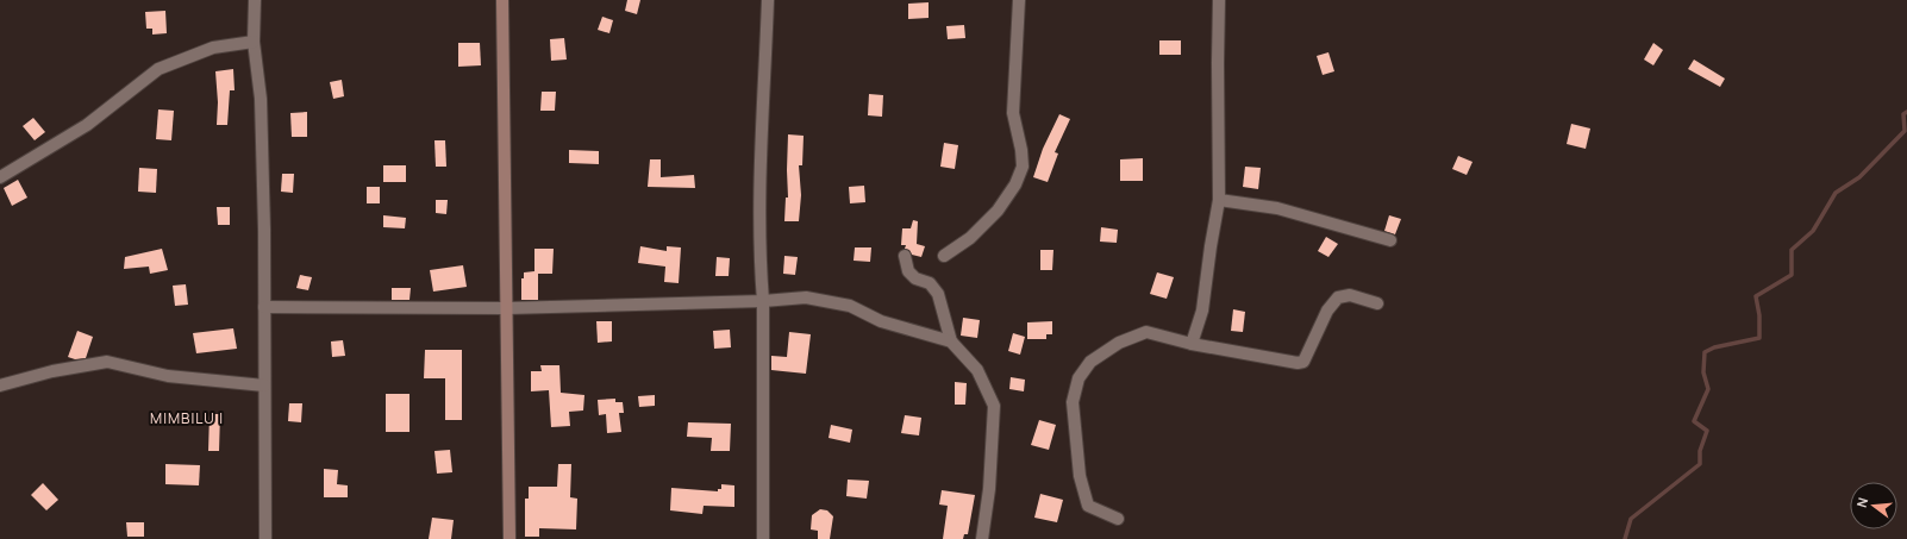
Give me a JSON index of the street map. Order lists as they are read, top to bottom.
{
  "districts": ["MIMBILU I"],
  "north": "left"
}
